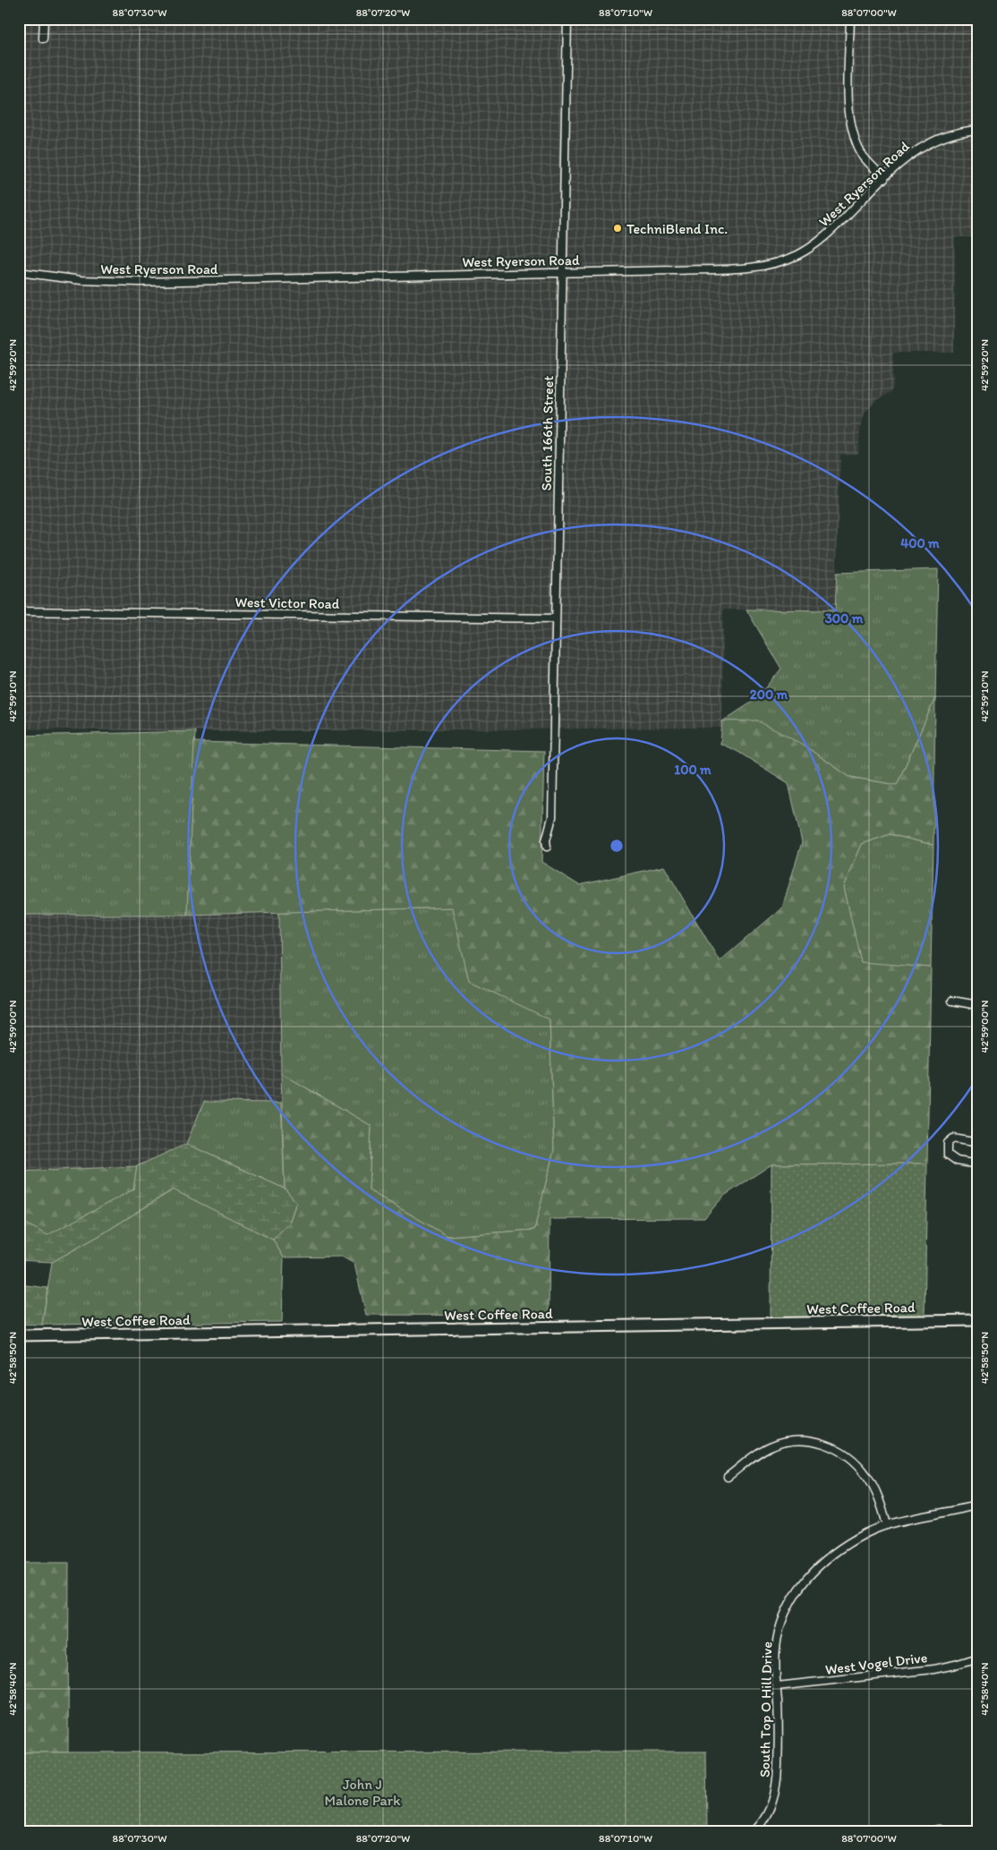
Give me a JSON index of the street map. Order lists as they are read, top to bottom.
{
  "streets": {
    "street": [
      "West Ryerson Road",
      "South 166th Street",
      "West Victor Road",
      "West Coffee Road",
      "West Vogel Drive",
      "South Top O Hill Drive"
    ]
  },
  "crossings": [
    ["West Ryerson Road", "South 166th Street"],
    ["South 166th Street", "West Victor Road"],
    ["West Vogel Drive", "South Top O Hill Drive"]
  ],
  "parks": ["John J Malone Park"],
  "places": ["TechniBlend Inc."],
  "coordinates": [
    "88°07'30\"W",
    "88°07'20\"W",
    "88°07'10\"W",
    "88°07'00\"W",
    "42°59'20\"N",
    "42°59'10\"N",
    "42°59'00\"N",
    "42°58'50\"N",
    "42°58'40\"N"
  ],
  "rings": [
    "400 m",
    "300 m",
    "200 m",
    "100 m"
  ]
}
